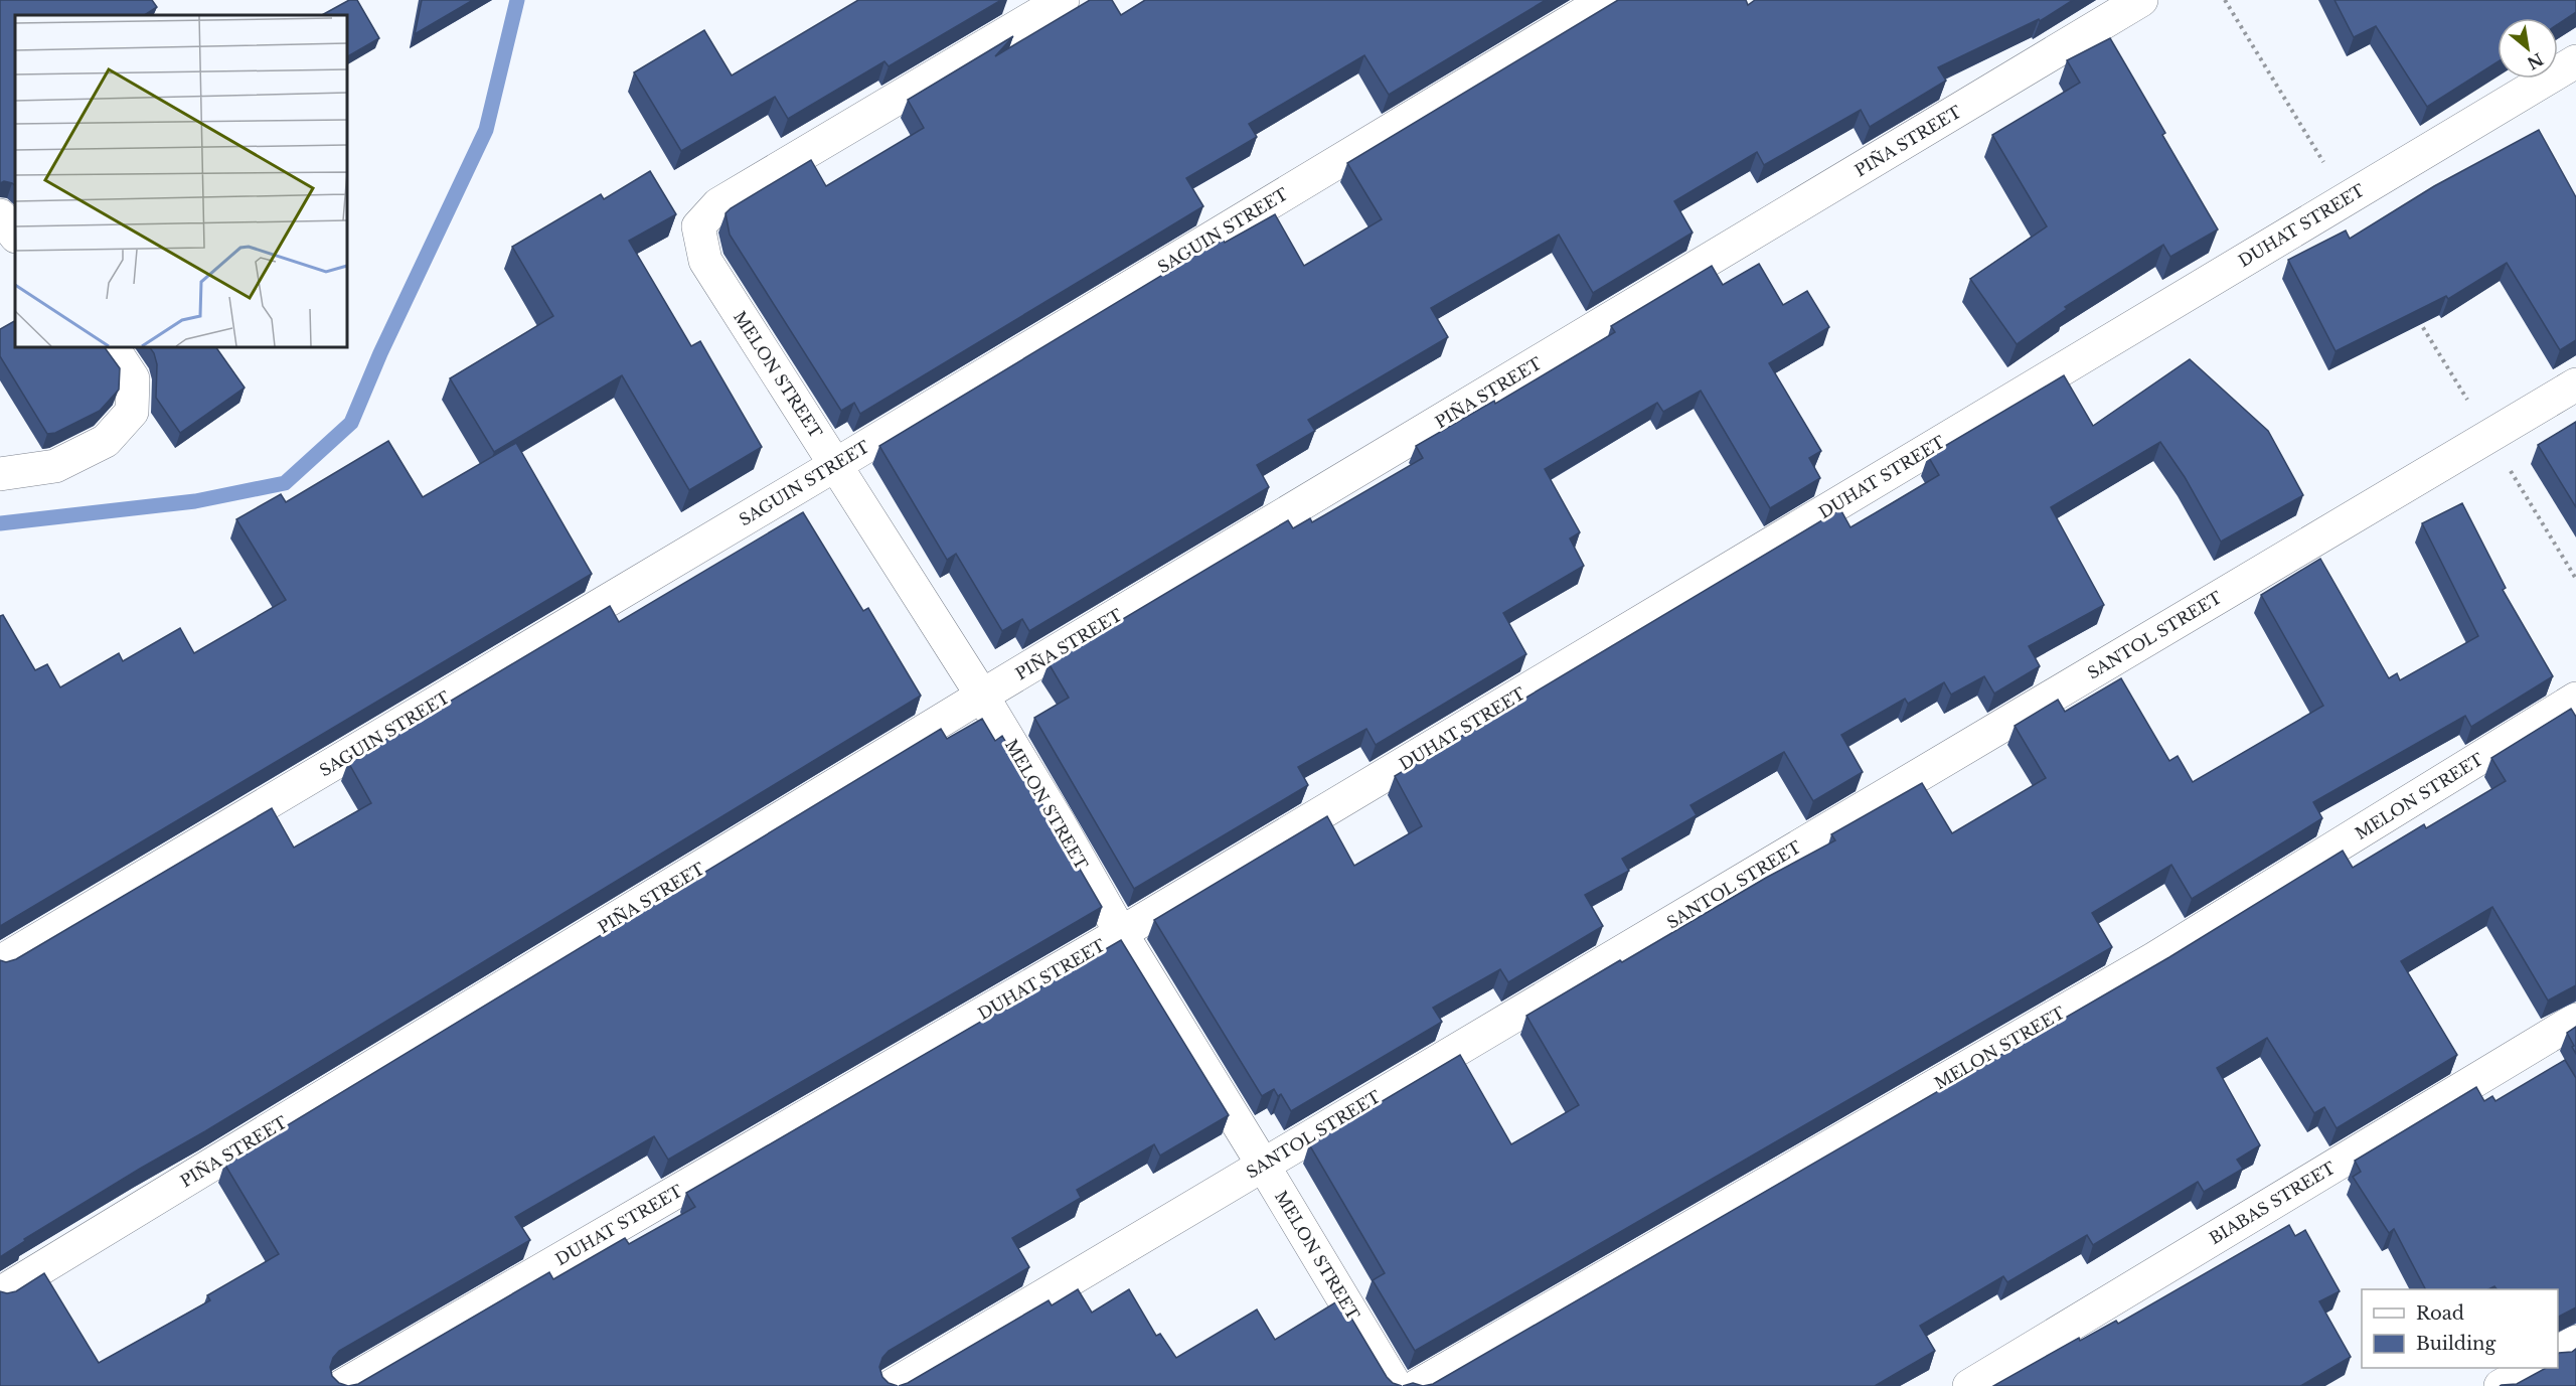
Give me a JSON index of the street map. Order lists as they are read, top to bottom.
{
  "streets": {
    "street": [
      "PIÑA STREET",
      "DUHAT STREET",
      "SAGUIN STREET",
      "MELON STREET",
      "SANTOL STREET",
      "BIABAS STREET"
    ]
  },
  "crossings": [
    ["PIÑA STREET", "MELON STREET"],
    ["DUHAT STREET", "MELON STREET"],
    ["SAGUIN STREET", "MELON STREET"],
    ["MELON STREET", "SANTOL STREET"]
  ],
  "legend": ["Road", "Building"],
  "north": "bottom right"
}
